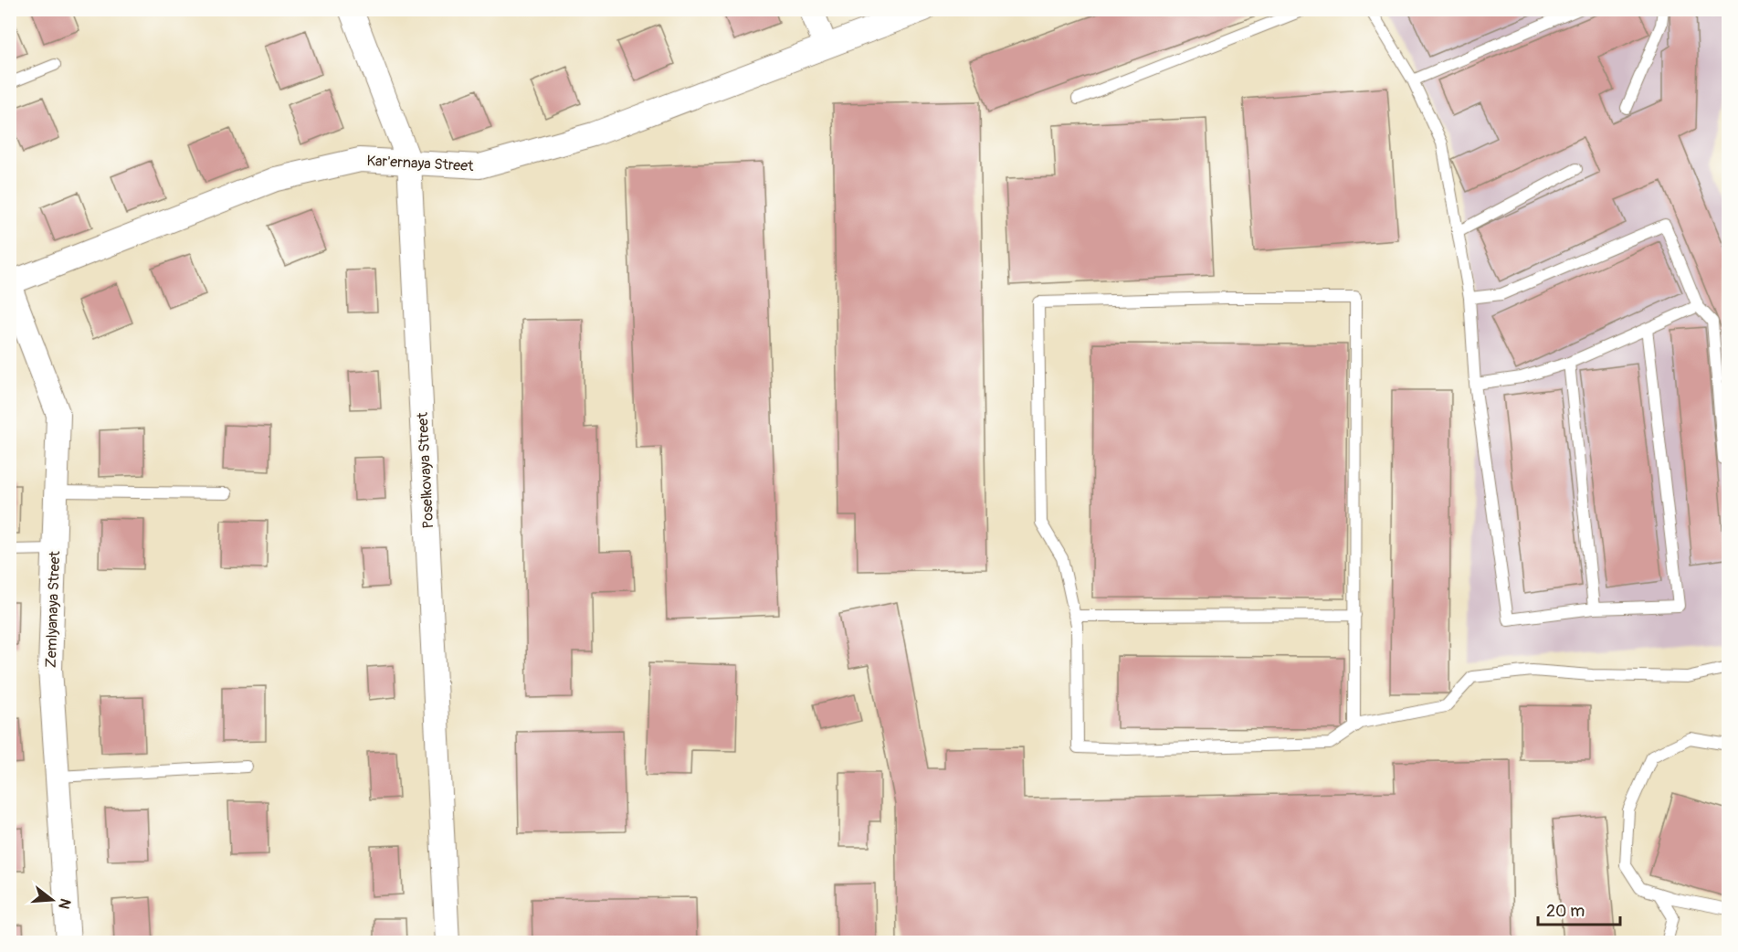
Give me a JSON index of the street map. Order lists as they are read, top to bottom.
{
  "streets": {
    "street": ["Kar'ernaya Street", "Poselkovaya Street", "Zemlyanaya Street"]
  },
  "crossings": [
    ["Kar'ernaya Street", "Poselkovaya Street"],
    ["Kar'ernaya Street", "Zemlyanaya Street"]
  ],
  "scale_bar": "20 m",
  "north": "right"
}
